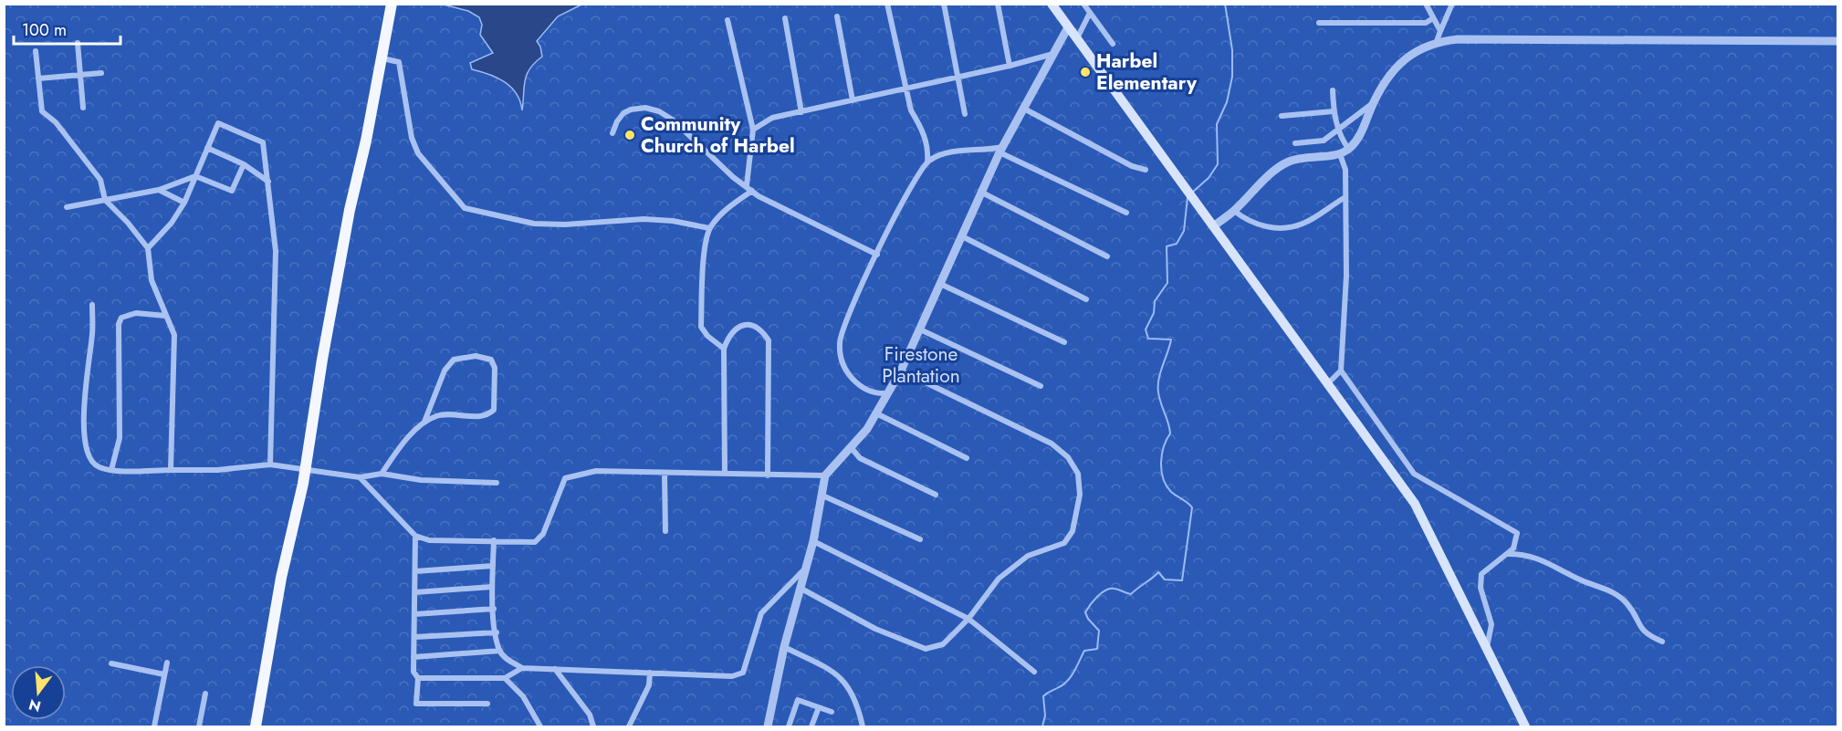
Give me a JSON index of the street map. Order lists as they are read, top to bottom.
{
  "parks": ["Firestone Plantation"],
  "places": ["Harbel Elementary", "Community Church of Harbel"],
  "scale_bar": "100 m",
  "north": "bottom"
}
